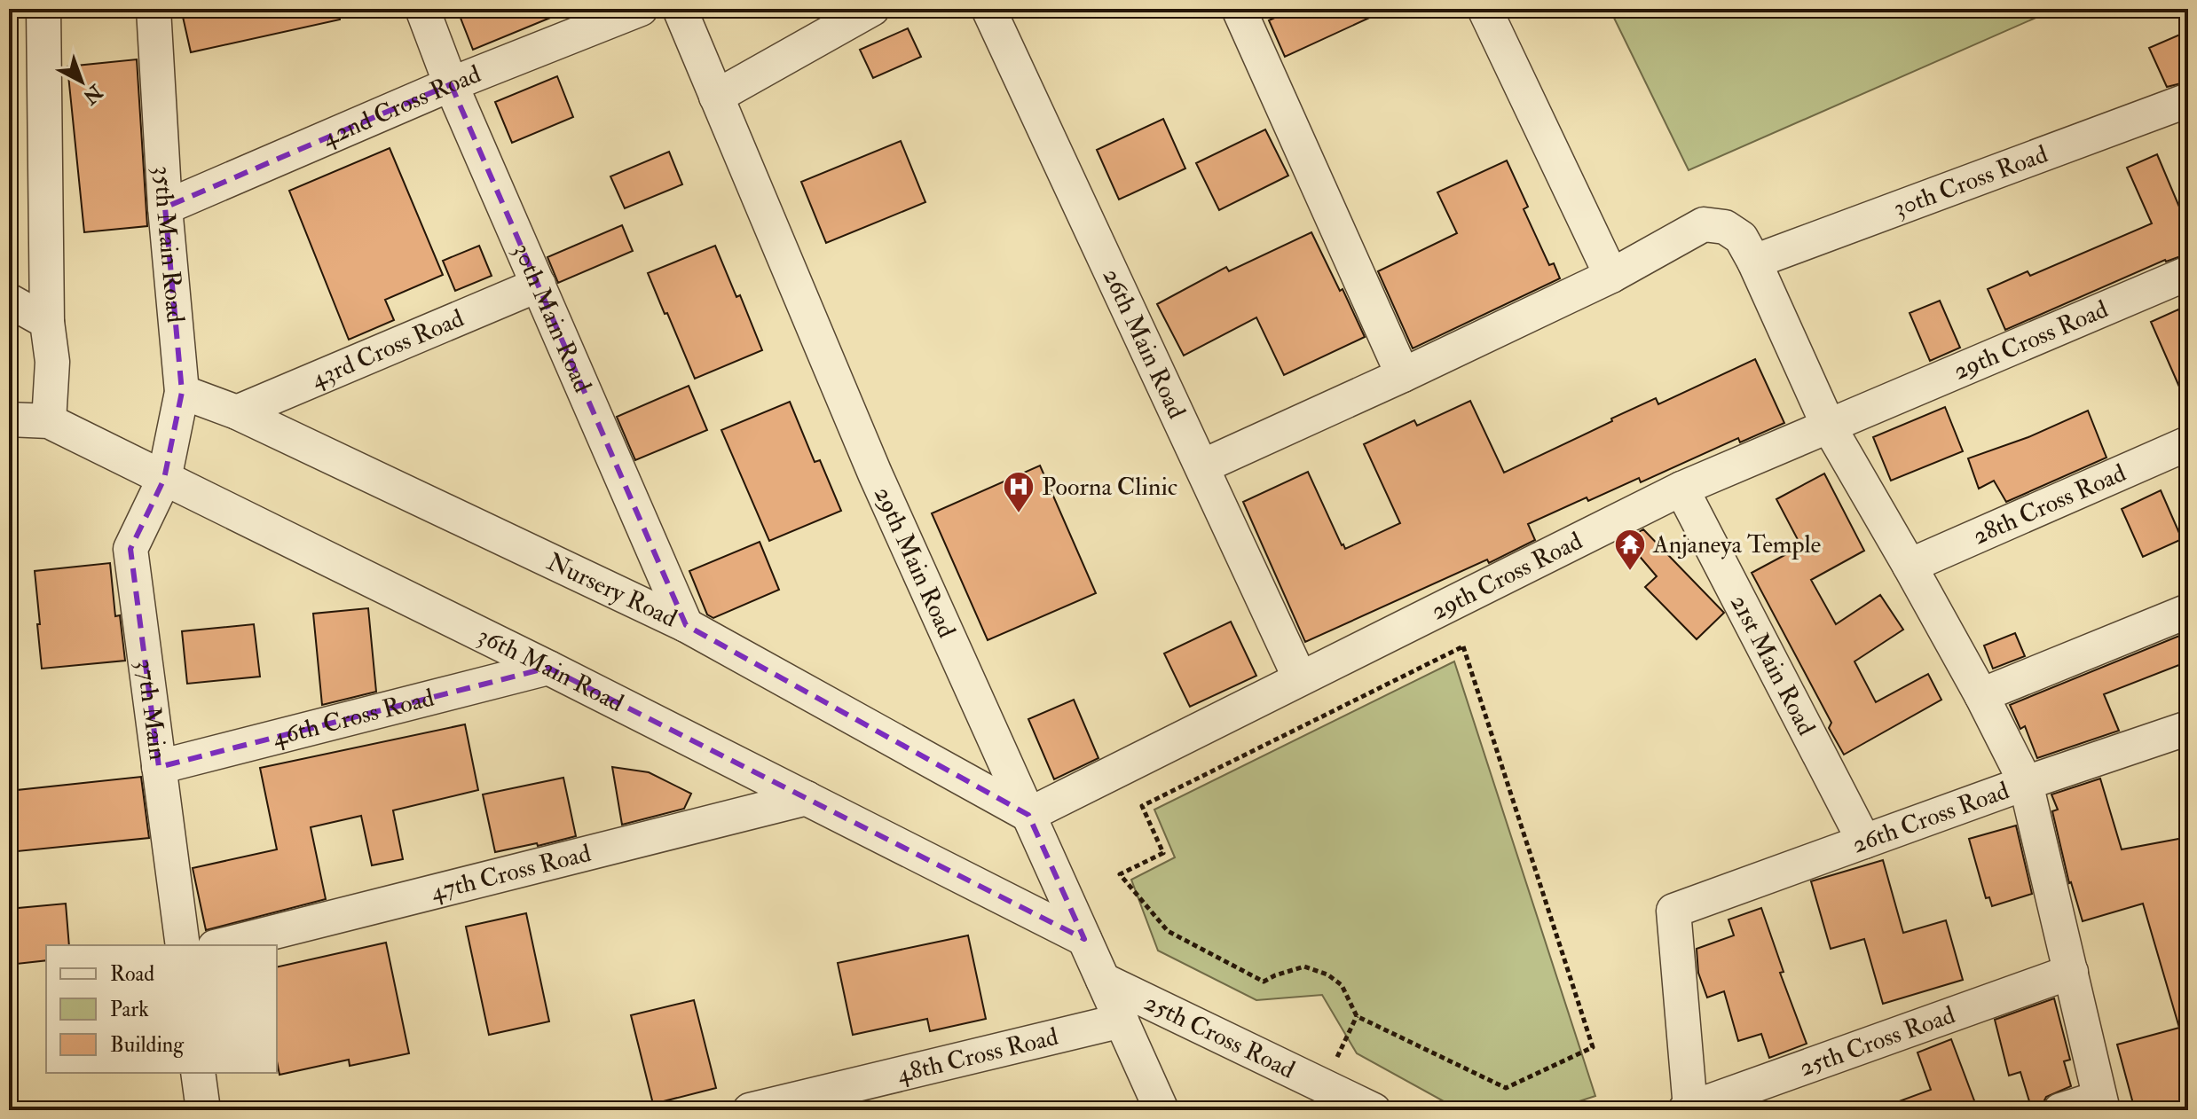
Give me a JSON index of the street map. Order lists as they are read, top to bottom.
{
  "streets": {
    "street": [
      "42nd Cross Road",
      "30th Cross Road",
      "35th Main Road",
      "30th Main Road",
      "29th Cross Road",
      "26th Main Road",
      "43rd Cross Road",
      "28th Cross Road",
      "29th Main Road",
      "Nursery Road",
      "21st Main Road",
      "36th Main Road",
      "37th Main",
      "46th Cross Road",
      "26th Cross Road",
      "47th Cross Road",
      "25th Cross Road",
      "48th Cross Road"
    ]
  },
  "crossings": [
    ["42nd Cross Road", "35th Main Road"],
    ["42nd Cross Road", "30th Main Road"],
    ["35th Main Road", "Nursery Road"],
    ["35th Main Road", "36th Main Road"],
    ["35th Main Road", "37th Main"],
    ["30th Main Road", "43rd Cross Road"],
    ["30th Main Road", "Nursery Road"],
    ["29th Cross Road", "26th Main Road"],
    ["29th Cross Road", "29th Main Road"],
    ["29th Cross Road", "Nursery Road"],
    ["29th Cross Road", "21st Main Road"],
    ["43rd Cross Road", "Nursery Road"],
    ["29th Main Road", "Nursery Road"],
    ["29th Main Road", "36th Main Road"],
    ["29th Main Road", "25th Cross Road"],
    ["29th Main Road", "48th Cross Road"],
    ["21st Main Road", "26th Cross Road"],
    ["36th Main Road", "37th Main"],
    ["36th Main Road", "46th Cross Road"],
    ["36th Main Road", "47th Cross Road"],
    ["37th Main", "46th Cross Road"],
    ["26th Cross Road", "25th Cross Road"]
  ],
  "places": {
    "hospital": ["Poorna Clinic"],
    "temple": ["Anjaneya Temple"]
  },
  "legend": ["Road", "Park", "Building"],
  "north": "bottom right"
}
